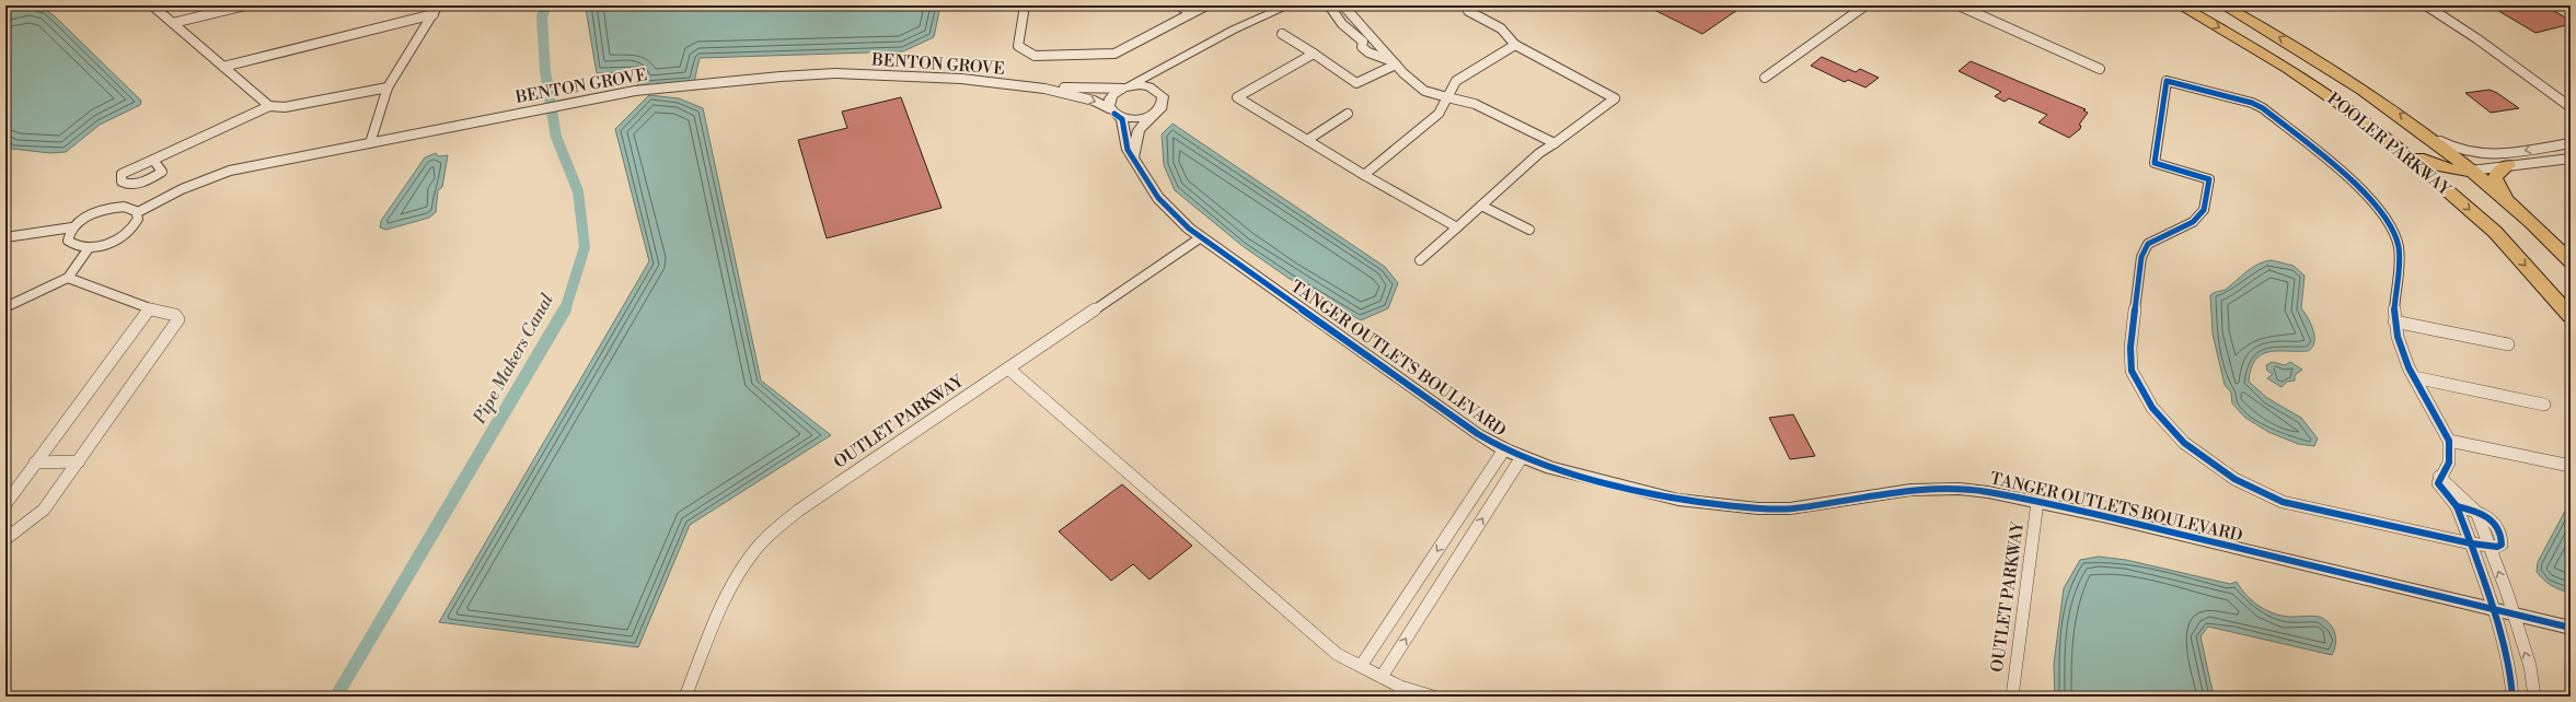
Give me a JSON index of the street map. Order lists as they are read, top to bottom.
{
  "streets": {
    "main road": ["POOLER PARKWAY"],
    "street": ["BENTON GROVE", "TANGER OUTLETS BOULEVARD", "OUTLET PARKWAY"]
  },
  "crossings": [
    ["BENTON GROVE", "TANGER OUTLETS BOULEVARD"],
    ["TANGER OUTLETS BOULEVARD", "OUTLET PARKWAY"]
  ],
  "water": ["Pipe Makers Canal"]
}
